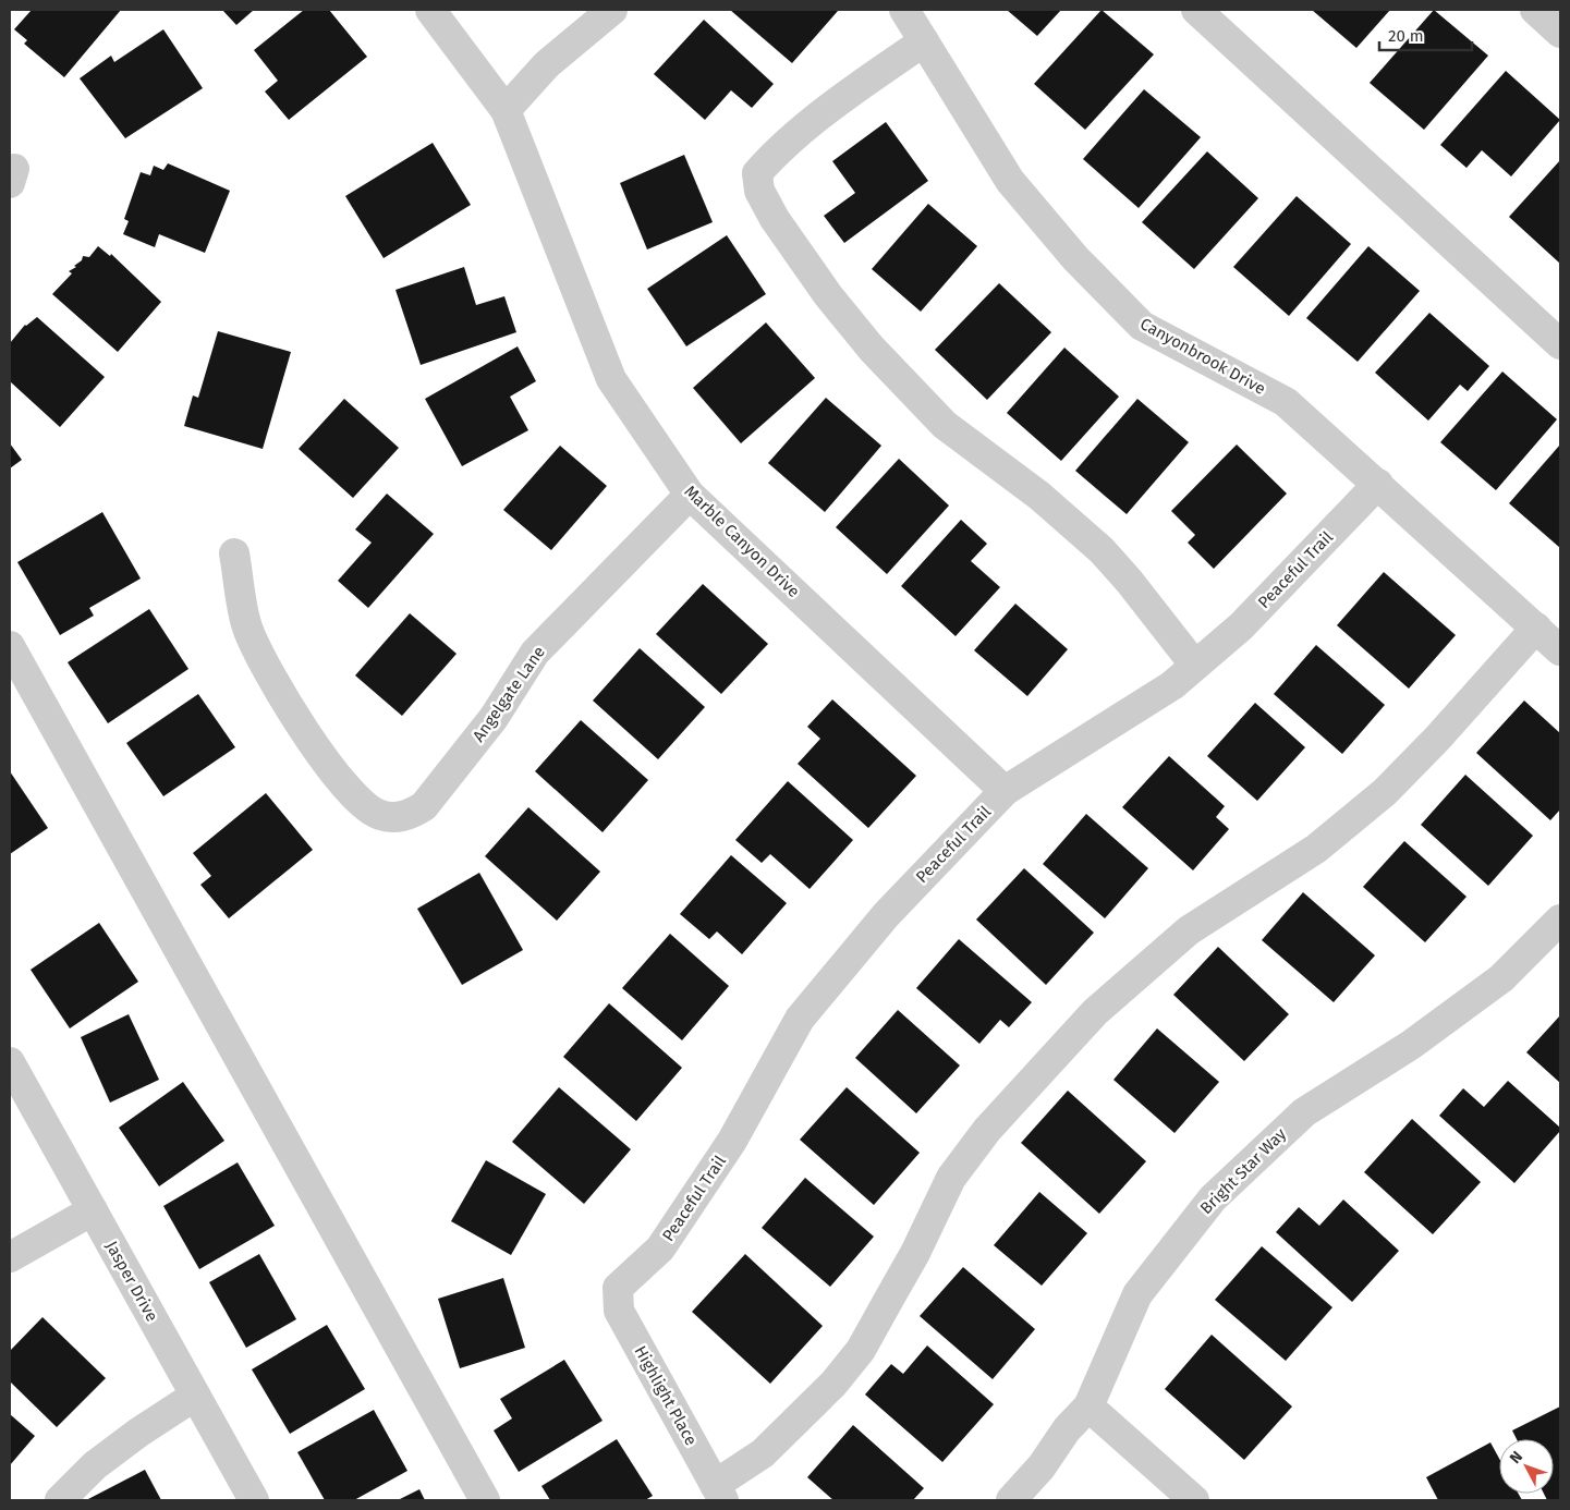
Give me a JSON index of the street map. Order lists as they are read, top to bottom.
{
  "streets": {
    "street": [
      "Canyonbrook Drive",
      "Marble Canyon Drive",
      "Peaceful Trail",
      "Angelgate Lane",
      "Bright Star Way",
      "Jasper Drive",
      "Highlight Place"
    ]
  },
  "crossings": [
    ["Canyonbrook Drive", "Peaceful Trail"],
    ["Marble Canyon Drive", "Peaceful Trail"],
    ["Marble Canyon Drive", "Angelgate Lane"],
    ["Peaceful Trail", "Highlight Place"]
  ],
  "scale_bar": "20 m",
  "north": "top left"
}
